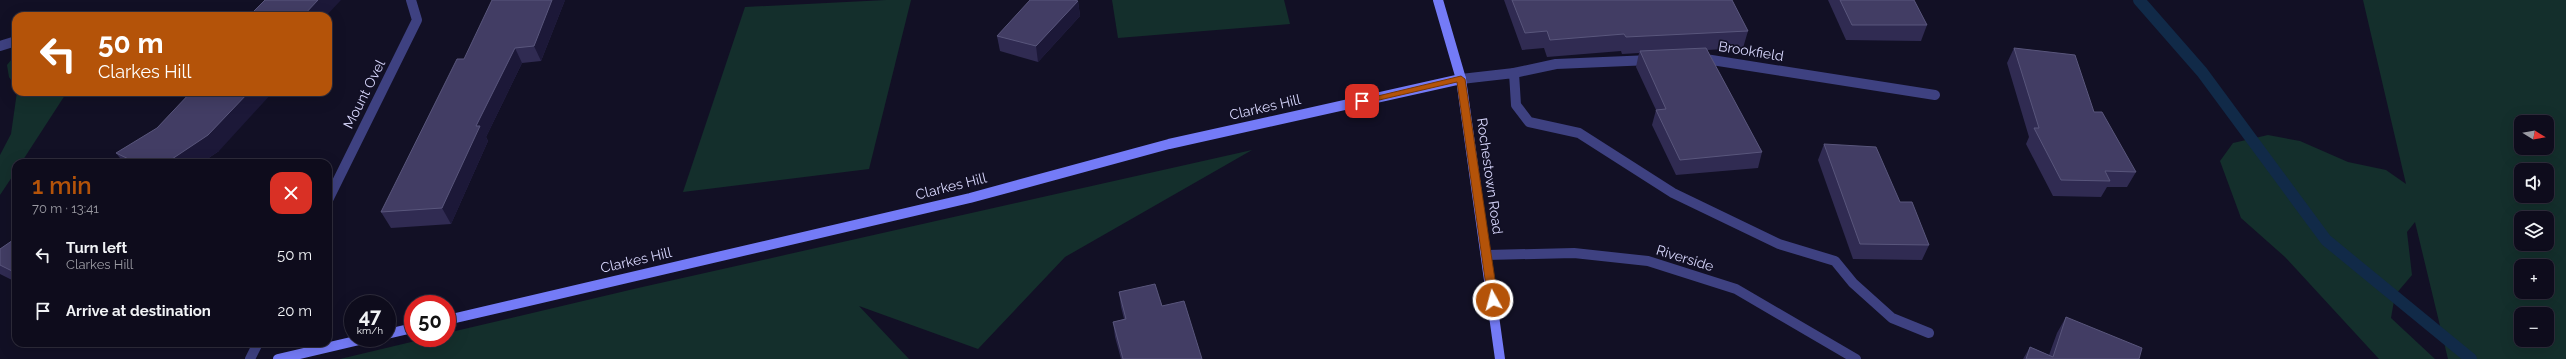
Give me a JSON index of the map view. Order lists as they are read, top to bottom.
{
  "streets": {
    "street": [
      "Brookfield",
      "Mount Ovel",
      "Clarkes Hill",
      "Rochestown Road",
      "Riverside"
    ]
  },
  "crossings": [
    ["Clarkes Hill", "Rochestown Road"],
    ["Rochestown Road", "Riverside"]
  ],
  "north": "right",
  "page": {
    "turn": ["50 m", "Clarkes Hill"],
    "map_buttons": ["+", "−"],
    "heading": ["1 min", "70 m · 13:41"],
    "list": [
      {
        "name": "Turn left",
        "note": "Clarkes Hill",
        "value": "50 m"
      },
      {
        "name": "Arrive at destination",
        "value": "20 m"
      }
    ],
    "speed": "47 km/h",
    "limit": "50"
  }
}
